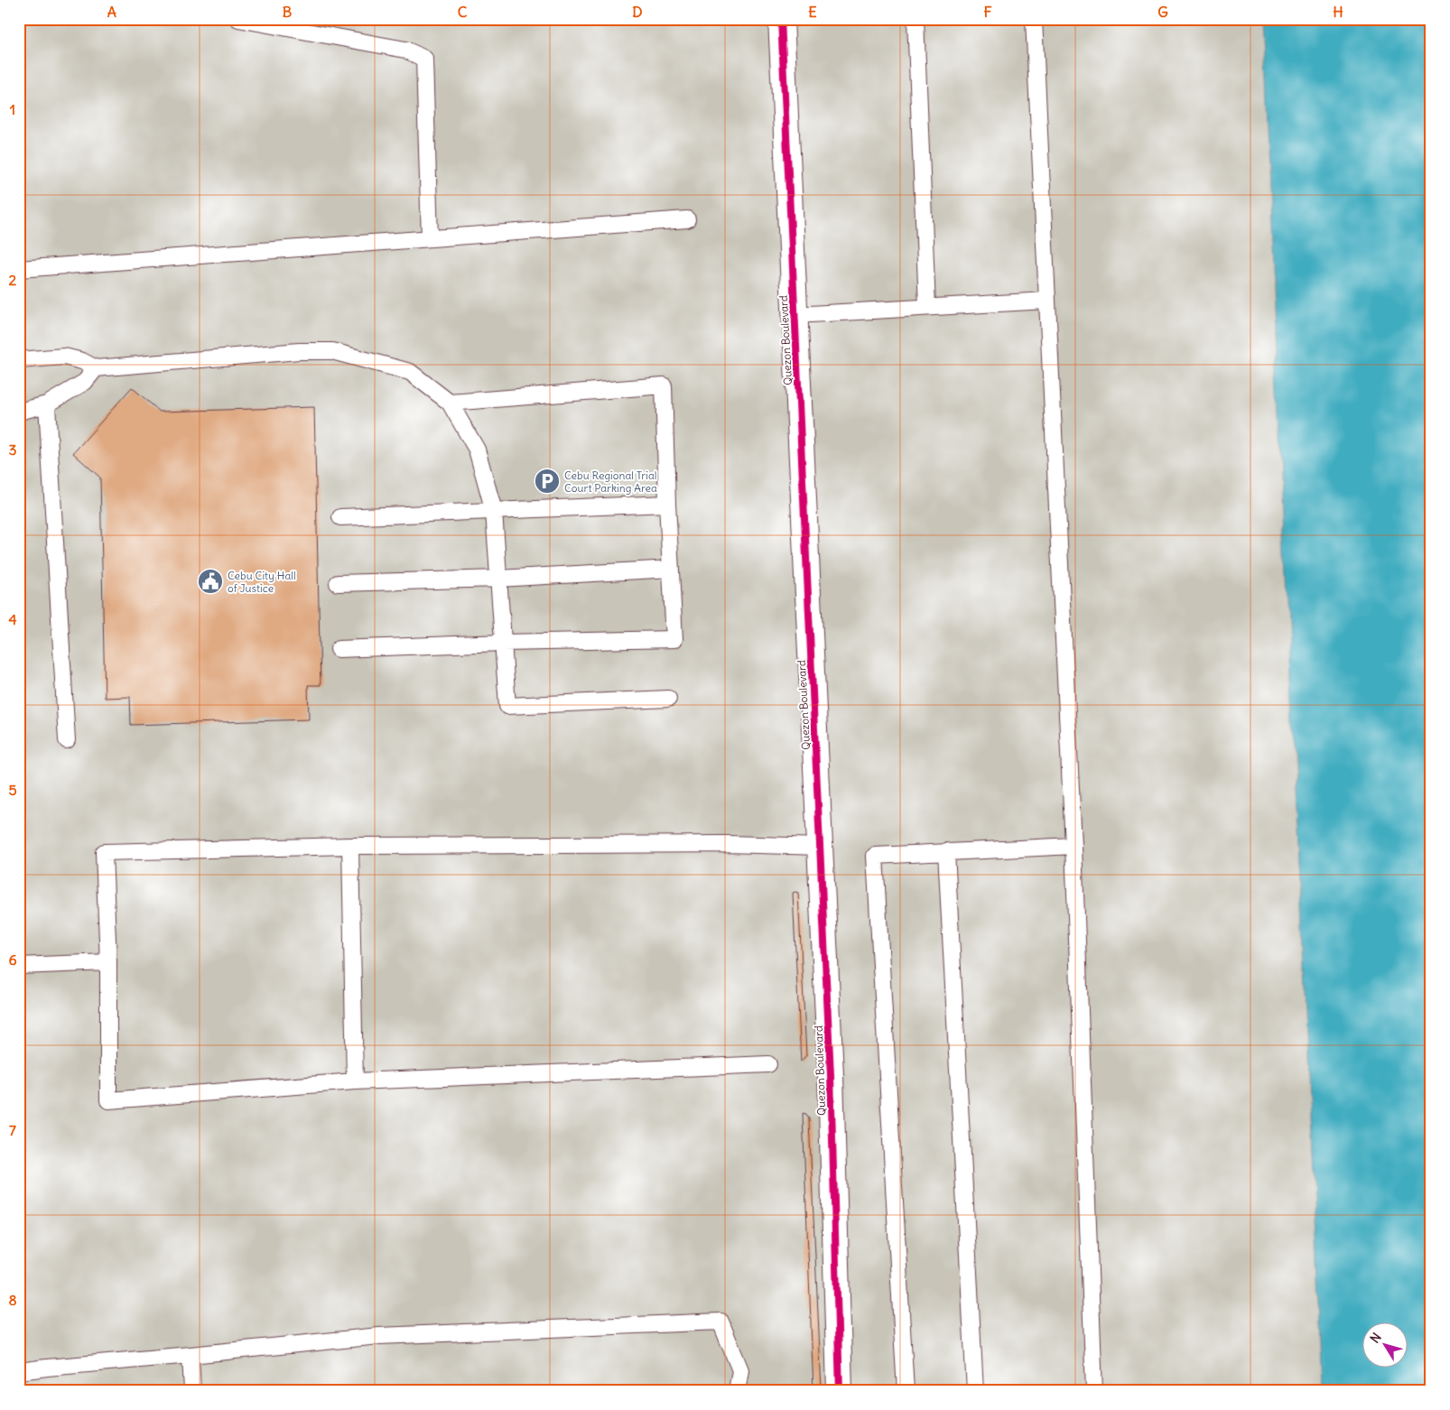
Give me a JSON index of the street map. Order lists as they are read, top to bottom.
{
  "streets": {
    "street": ["Quezon Boulevard"]
  },
  "places": {
    "parking": ["Cebu Regional Trial Court Parking Area"],
    "public building": ["Cebu City Hall of Justice"]
  },
  "north": "top left",
  "grid": {
    "columns": [
      "A",
      "B",
      "C",
      "D",
      "E",
      "F",
      "G",
      "H"
    ],
    "rows": [
      "1",
      "2",
      "3",
      "4",
      "5",
      "6",
      "7",
      "8"
    ]
  }
}
